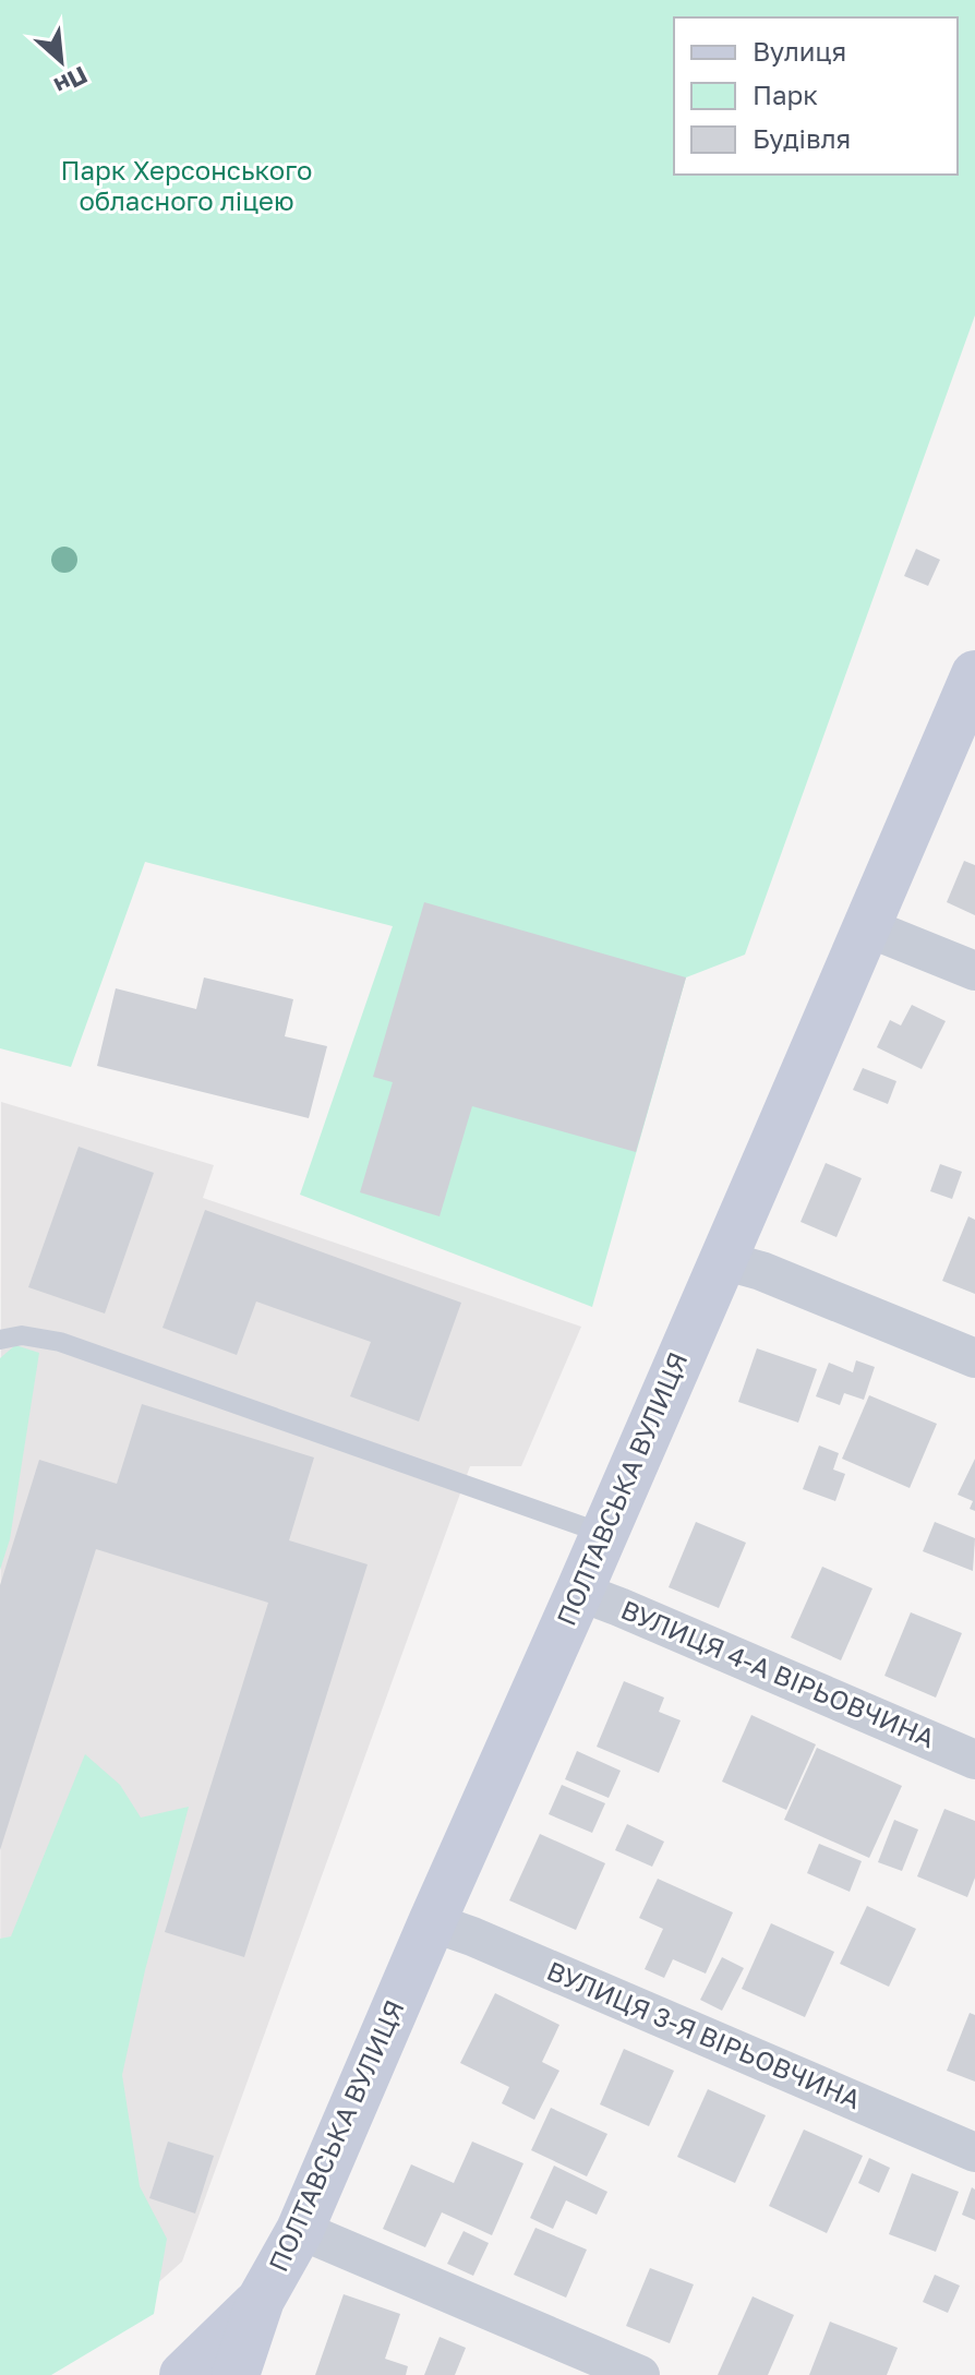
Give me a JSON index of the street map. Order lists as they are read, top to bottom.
{
  "streets": {
    "main road": ["ПОЛТАВСЬКА ВУЛИЦЯ"],
    "street": ["ВУЛИЦЯ 4-А ВІРЬОВЧИНA", "ВУЛИЦЯ 3-Я ВІРЬОВЧИНА"]
  },
  "crossings": [
    ["ПОЛТАВСЬКА ВУЛИЦЯ", "ВУЛИЦЯ 4-А ВІРЬОВЧИНA"],
    ["ПОЛТАВСЬКА ВУЛИЦЯ", "ВУЛИЦЯ 3-Я ВІРЬОВЧИНА"]
  ],
  "parks": ["Парк Херсонського обласного ліцею"],
  "legend": ["Вулиця", "Парк", "Будівля"],
  "north": "bottom right"
}
